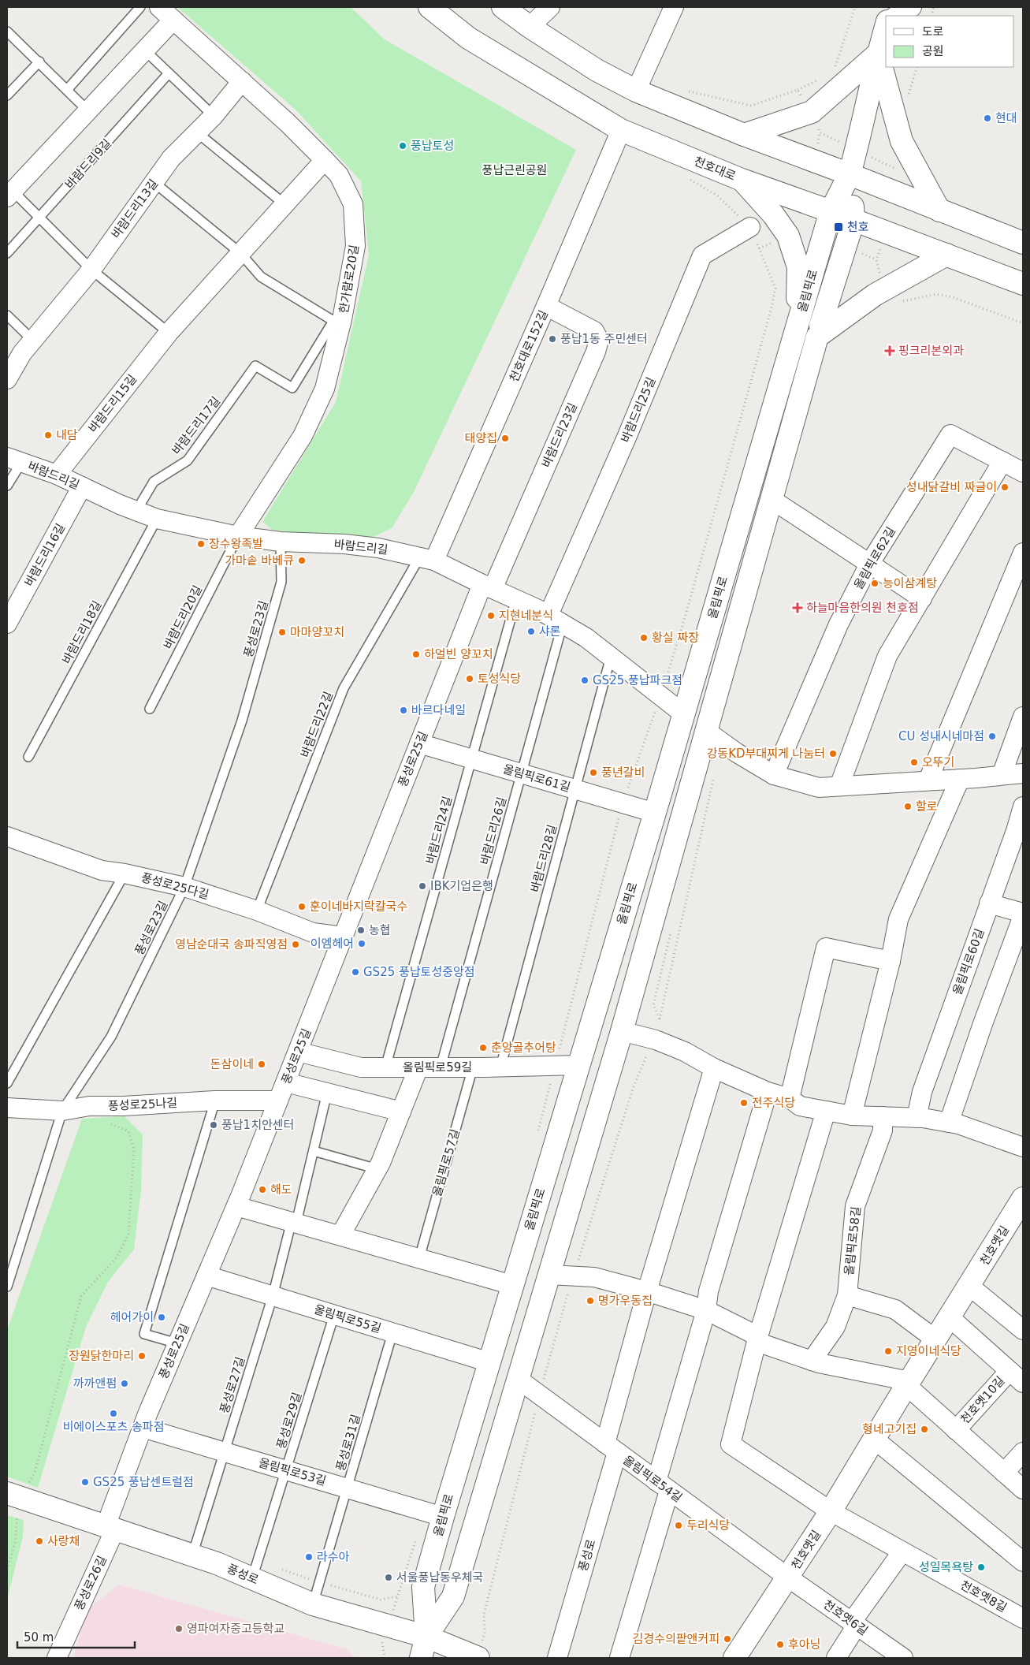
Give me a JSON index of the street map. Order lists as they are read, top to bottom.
{
  "streets": {
    "main road": [
      "천호대로",
      "올림픽로",
      "천호옛길",
      "풍성로"
    ],
    "street": [
      "바람드리13길",
      "한가람로20길",
      "천호대로152길",
      "바람드리15길",
      "바람드리25길",
      "바람드리23길",
      "바람드리길",
      "바람드리16길",
      "올림픽로62길",
      "풍성로25길",
      "올림픽로61길",
      "풍성로25다길",
      "올림픽로60길",
      "올림픽로59길",
      "풍성로25나길",
      "올림픽로58길",
      "올림픽로55길",
      "천호옛10길",
      "올림픽로53길",
      "올림픽로54길",
      "풍성로26길",
      "천호옛8길",
      "천호옛6길"
    ],
    "lane": [
      "바람드리9길",
      "바람드리17길",
      "바람드리20길",
      "풍성로23길",
      "바람드리18길",
      "바람드리22길",
      "바람드리24길",
      "바람드리26길",
      "바람드리28길",
      "올림픽로57길",
      "풍성로27길",
      "풍성로29길",
      "풍성로31길"
    ]
  },
  "crossings": [
    ["천호대로", "올림픽로"],
    ["천호대로", "천호대로152길"],
    ["바람드리13길", "한가람로20길"],
    ["한가람로20길", "바람드리15길"],
    ["한가람로20길", "바람드리17길"],
    ["한가람로20길", "바람드리길"],
    ["한가람로20길", "바람드리20길"],
    ["올림픽로", "바람드리길"],
    ["올림픽로", "올림픽로61길"],
    ["올림픽로", "올림픽로59길"],
    ["올림픽로", "올림픽로55길"],
    ["올림픽로", "올림픽로53길"],
    ["올림픽로", "올림픽로54길"],
    ["올림픽로", "풍성로"],
    ["천호대로152길", "바람드리23길"],
    ["천호대로152길", "바람드리길"],
    ["천호대로152길", "바람드리22길"],
    ["바람드리15길", "바람드리길"],
    ["바람드리25길", "바람드리길"],
    ["바람드리25길", "바람드리26길"],
    ["바람드리17길", "바람드리길"],
    ["바람드리23길", "바람드리길"],
    ["바람드리23길", "풍성로25길"],
    ["바람드리길", "바람드리16길"],
    ["바람드리길", "바람드리20길"],
    ["바람드리길", "풍성로23길"],
    ["바람드리길", "바람드리18길"],
    ["바람드리길", "바람드리22길"],
    ["바람드리길", "풍성로25길"],
    ["바람드리길", "바람드리24길"],
    ["바람드리길", "바람드리26길"],
    ["바람드리길", "바람드리28길"],
    ["풍성로23길", "풍성로25다길"],
    ["풍성로23길", "풍성로25나길"],
    ["바람드리22길", "풍성로25다길"],
    ["풍성로25길", "올림픽로61길"],
    ["풍성로25길", "풍성로25다길"],
    ["풍성로25길", "올림픽로59길"],
    ["풍성로25길", "풍성로25나길"],
    ["풍성로25길", "올림픽로55길"],
    ["풍성로25길", "올림픽로53길"],
    ["풍성로25길", "풍성로"],
    ["풍성로25길", "풍성로26길"],
    ["올림픽로61길", "바람드리24길"],
    ["올림픽로61길", "바람드리26길"],
    ["올림픽로61길", "바람드리28길"],
    ["바람드리24길", "올림픽로59길"],
    ["바람드리26길", "올림픽로59길"],
    ["바람드리28길", "올림픽로59길"],
    ["올림픽로59길", "올림픽로57길"],
    ["천호옛길", "천호옛10길"],
    ["천호옛길", "올림픽로54길"],
    ["천호옛길", "천호옛8길"],
    ["천호옛길", "천호옛6길"],
    ["올림픽로55길", "풍성로27길"],
    ["올림픽로55길", "풍성로29길"],
    ["올림픽로55길", "풍성로31길"],
    ["풍성로27길", "올림픽로53길"],
    ["풍성로27길", "풍성로"],
    ["풍성로29길", "올림픽로53길"],
    ["풍성로29길", "풍성로"],
    ["풍성로31길", "올림픽로53길"],
    ["풍성로31길", "풍성로"],
    ["올림픽로54길", "풍성로"],
    ["올림픽로54길", "천호옛6길"],
    ["풍성로", "풍성로26길"]
  ],
  "parks": ["풍납근린공원"],
  "places": {
    "other": [
      "현대",
      "풍납토성",
      "풍납1동 주민센터",
      "내담",
      "태양집",
      "성내닭갈비 짜글이",
      "장수왕족발",
      "가마솥 바베큐",
      "능이삼계탕",
      "지현네분식",
      "샤론",
      "마마양꼬치",
      "황실 짜장",
      "하얼빈 양꼬치",
      "토성식당",
      "GS25 풍납파크점",
      "바르다네일",
      "CU 성내시네마점",
      "강동KD부대찌게 나눔터",
      "오뚜기",
      "풍년갈비",
      "할로",
      "IBK기업은행",
      "훈이네바지락칼국수",
      "농협",
      "이엠헤어",
      "영남순대국 송파직영점",
      "GS25 풍납토성중앙점",
      "춘양골추어탕",
      "돈삼이네",
      "전주식당",
      "풍납1치안센터",
      "해도",
      "명가우동집",
      "헤어가이",
      "지영이네식당",
      "장원닭한마리",
      "까까앤펌",
      "비에이스포츠 송파점",
      "형네고기집",
      "GS25 풍납센트럴점",
      "두리식당",
      "사랑채",
      "라수아",
      "성일목욕탕",
      "서울풍납동우체국",
      "영파여자중고등학교",
      "김경수의팥앤커피",
      "후아닝"
    ],
    "transit": ["천호"],
    "health": ["핑크리본외과", "하늘마음한의원 천호점"]
  },
  "legend": ["도로", "공원"],
  "scale_bar": "50 m"
}
